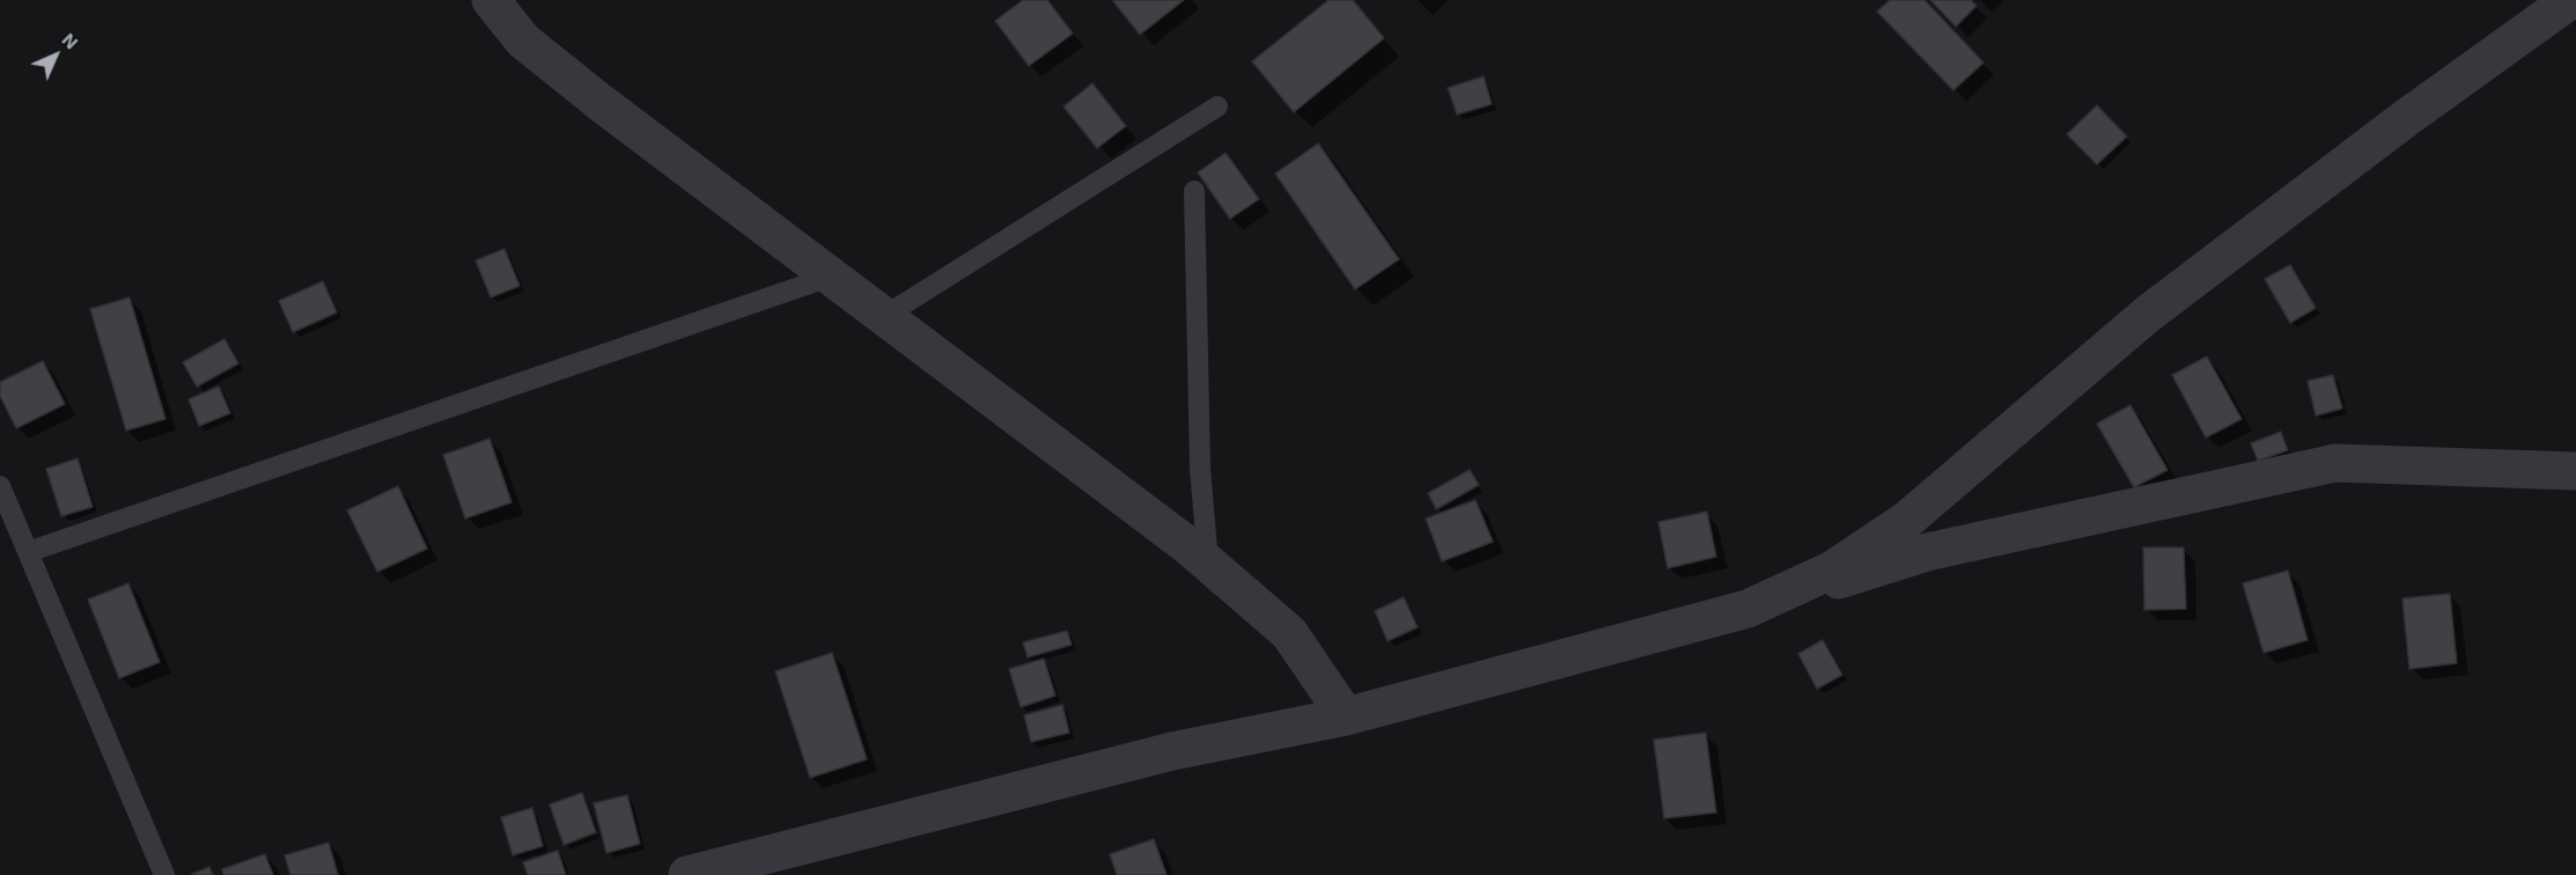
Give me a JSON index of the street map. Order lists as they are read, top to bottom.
{
  "north": "top right"
}
